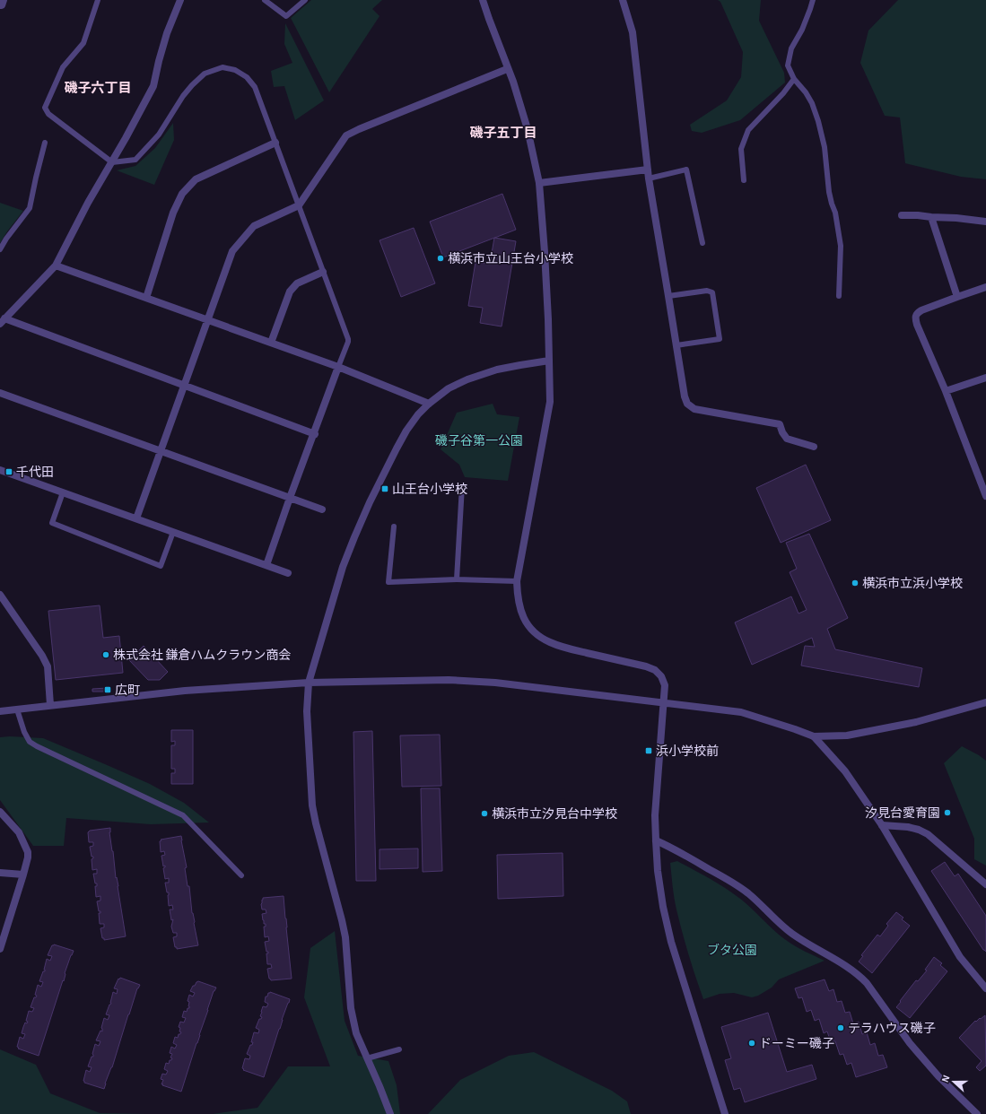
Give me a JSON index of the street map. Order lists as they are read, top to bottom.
{
  "districts": ["磯子六丁目", "磯子五丁目"],
  "parks": ["磯子谷第一公園", "ブタ公園"],
  "places": {
    "other": [
      "横浜市立山王台小学校",
      "横浜市立浜小学校",
      "株式会社 鎌倉ハムクラウン商会",
      "汐見台愛育園",
      "横浜市立汐見台中学校",
      "テラハウス磯子",
      "ドーミー磯子"
    ],
    "transit": [
      "千代田",
      "山王台小学校",
      "広町",
      "浜小学校前"
    ]
  },
  "north": "left"
}
